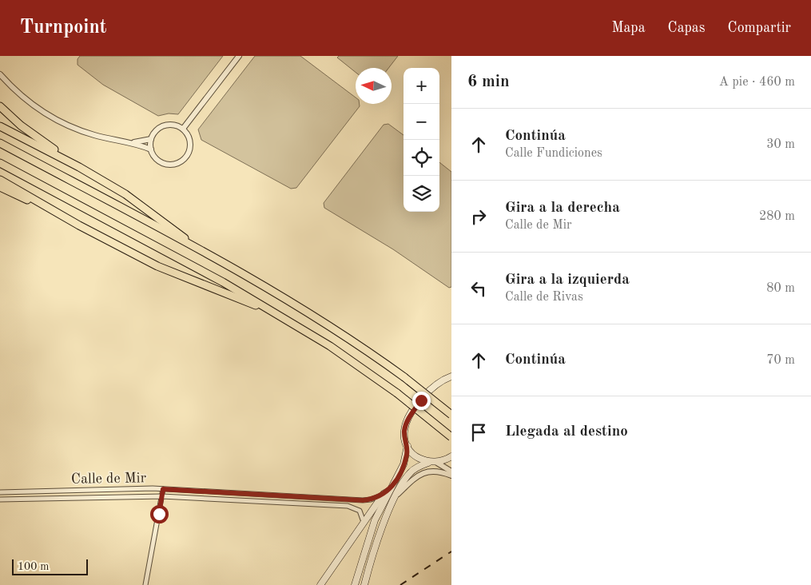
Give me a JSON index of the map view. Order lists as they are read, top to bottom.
{
  "streets": {
    "street": ["Calle de Mir"]
  },
  "scale_bar": "100 m",
  "north": "left",
  "page": {
    "header": "Turnpoint",
    "nav": ["Mapa", "Capas", "Compartir"],
    "heading": ["6 min", "A pie · 460 m"],
    "map_buttons": ["+", "−"],
    "list": [
      ["Continúa", "Calle Fundiciones", "30 m"],
      ["Gira a la derecha", "Calle de Mir", "280 m"],
      ["Gira a la izquierda", "Calle de Rivas", "80 m"],
      ["Continúa", "70 m"],
      "Llegada al destino"
    ],
    "scale": "100 m"
  }
}
